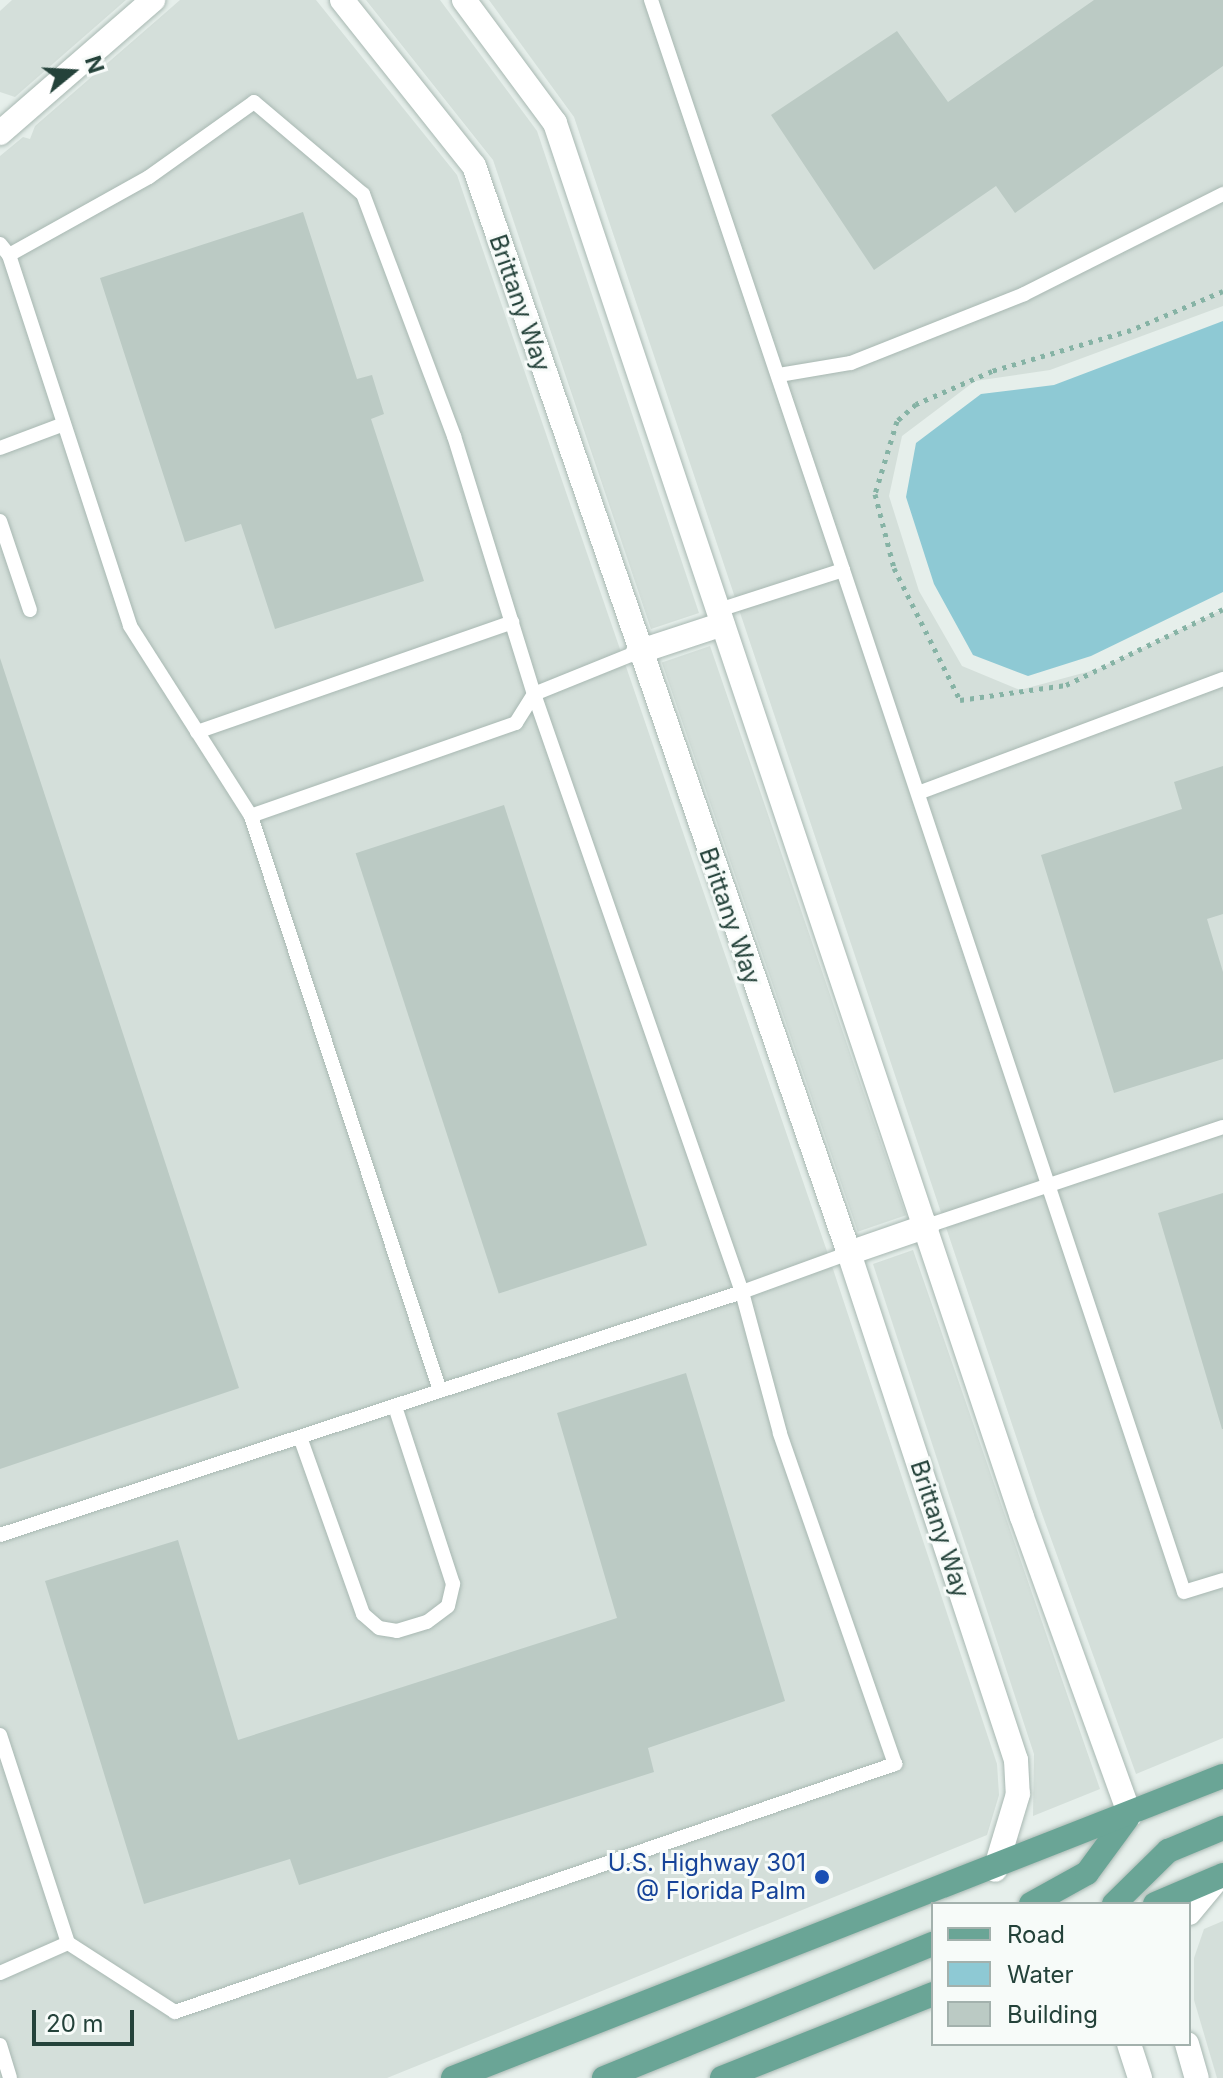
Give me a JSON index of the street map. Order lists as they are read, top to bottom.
{
  "streets": {
    "street": ["Brittany Way"]
  },
  "places": ["U.S. Highway 301 @ Florida Palm"],
  "legend": ["Road", "Water", "Building"],
  "scale_bar": "20 m",
  "north": "right"
}
